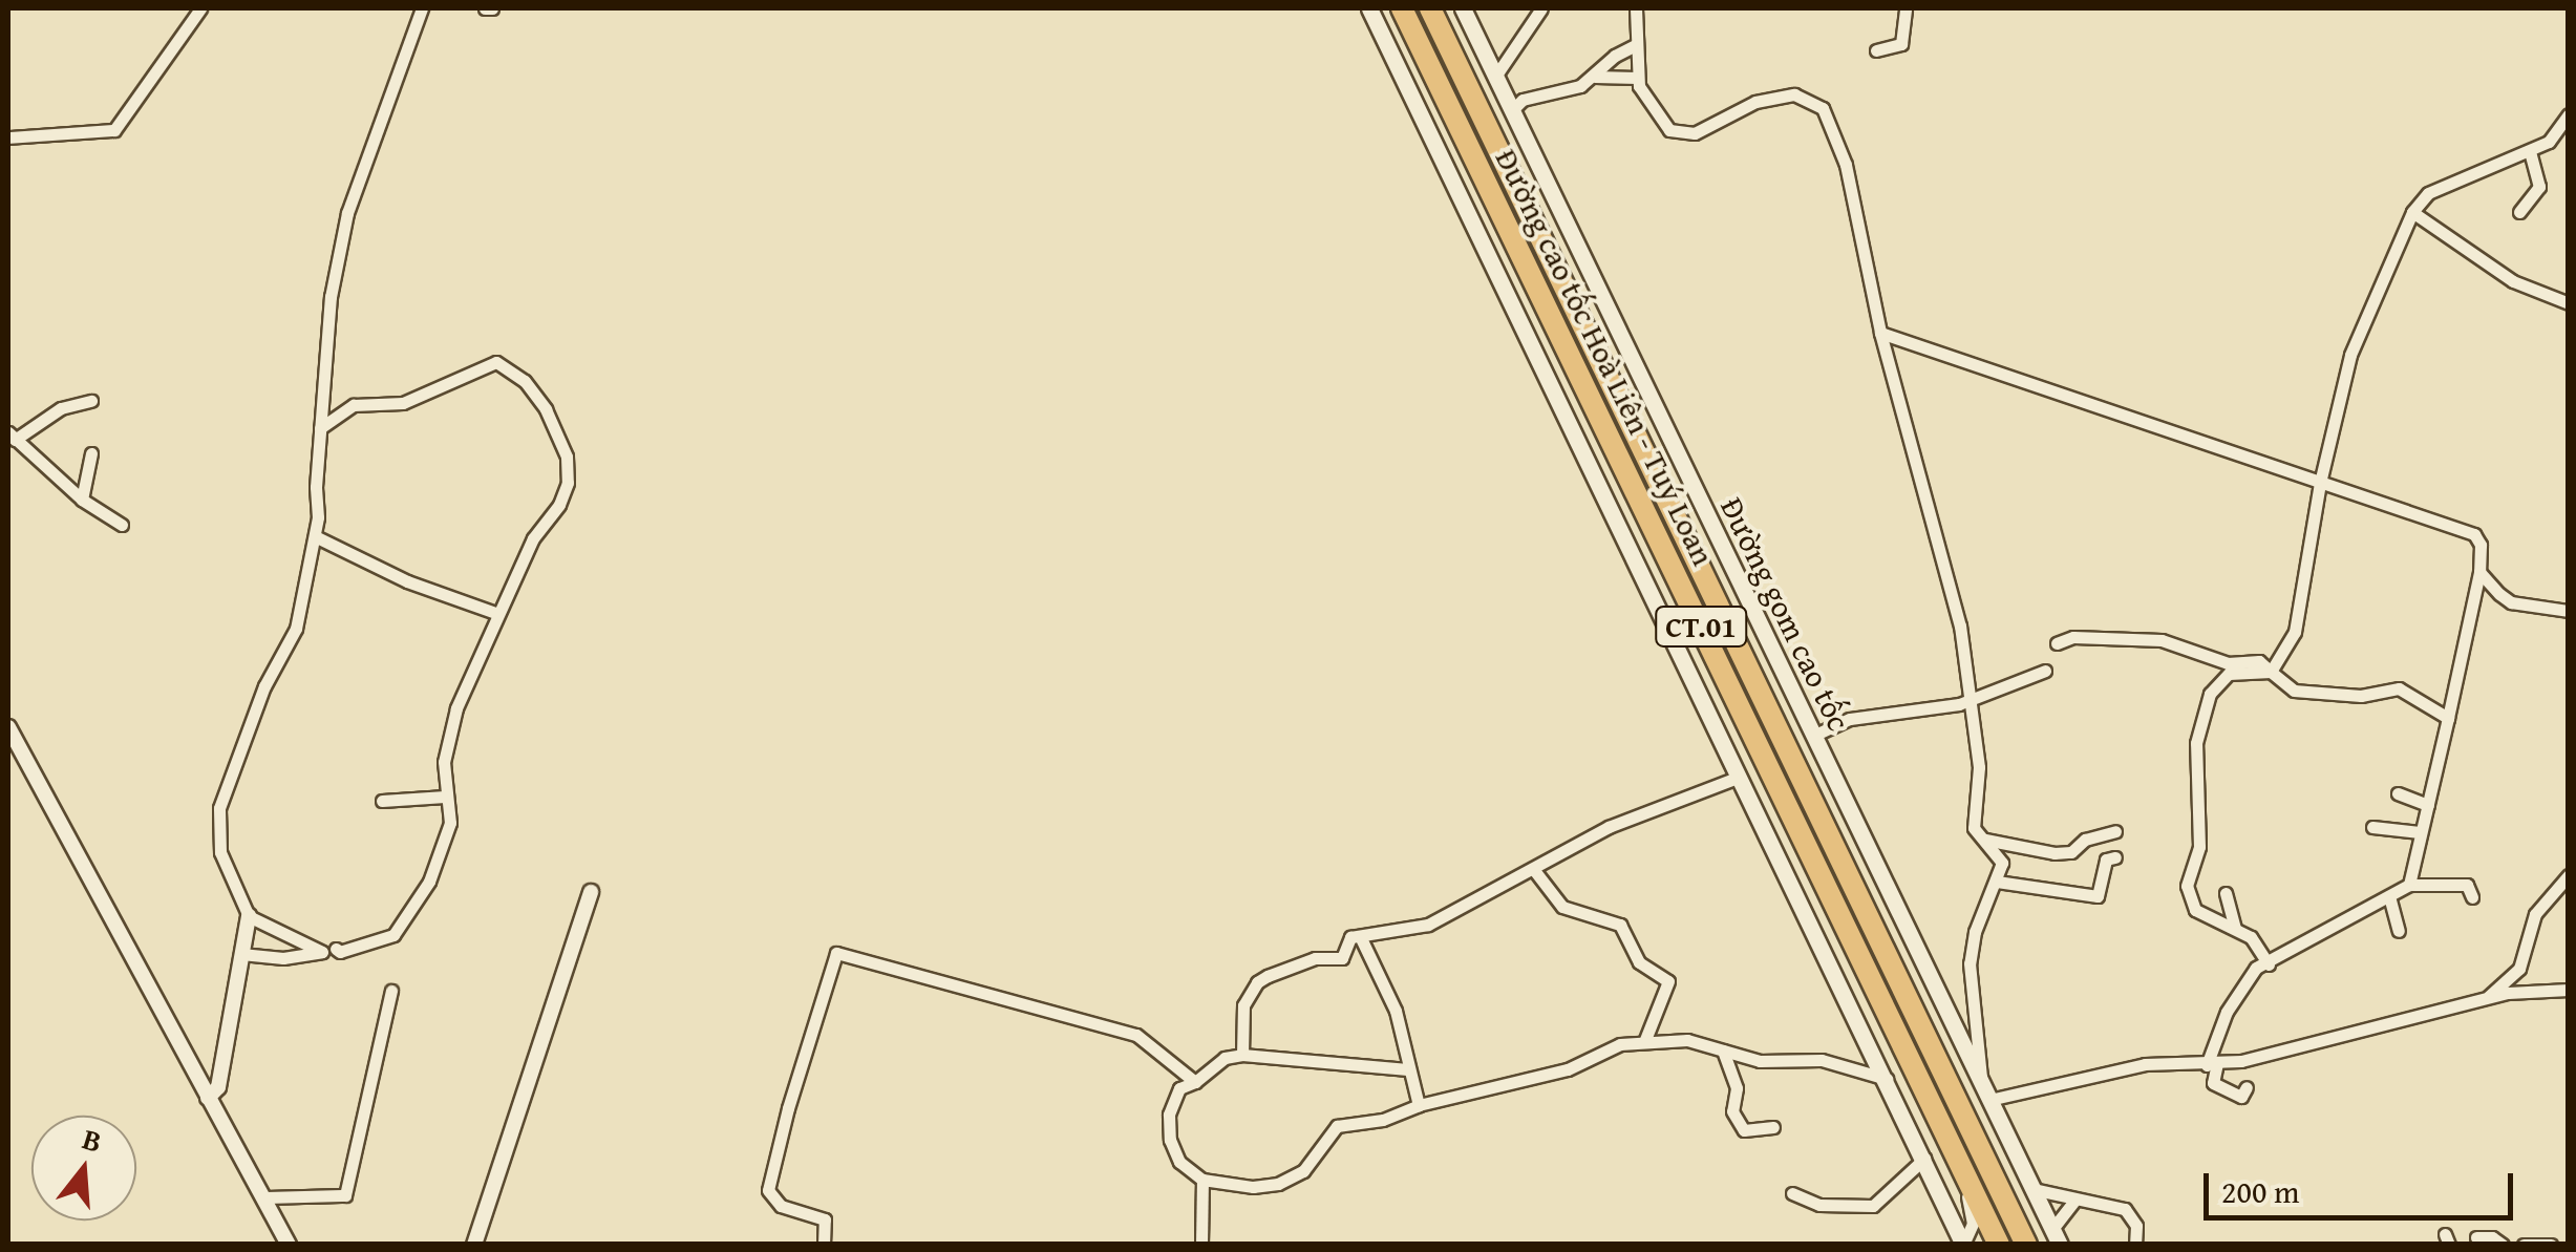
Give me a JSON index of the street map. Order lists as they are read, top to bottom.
{
  "streets": {
    "highway": ["Đường cao tốc Hoà Liên - Tuý Loan", "CT.01"],
    "main road": ["Đường gom cao tốc"]
  },
  "scale_bar": "200 m",
  "north": "top"
}
